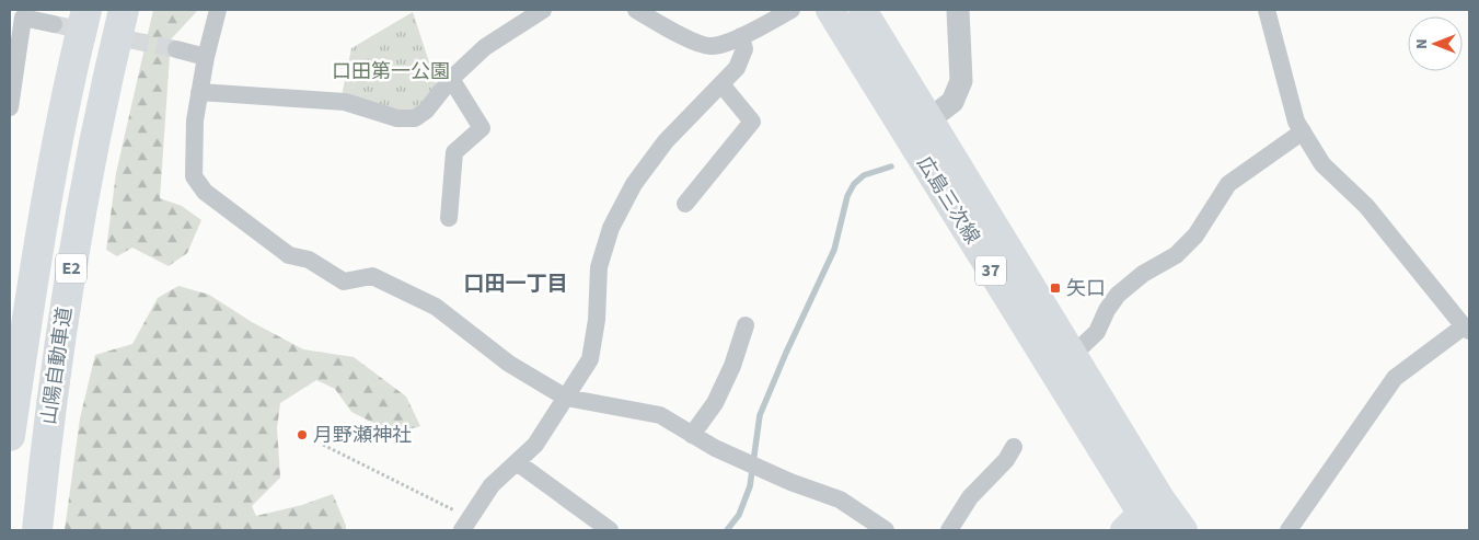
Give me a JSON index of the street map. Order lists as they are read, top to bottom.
{
  "streets": {
    "highway": ["E2", "山陽自動車道"],
    "main road": ["広島三次線", "37"]
  },
  "districts": ["口田一丁目"],
  "parks": ["口田第一公園"],
  "places": {
    "transit": ["矢口"],
    "other": ["月野瀬神社"]
  },
  "north": "left"
}
